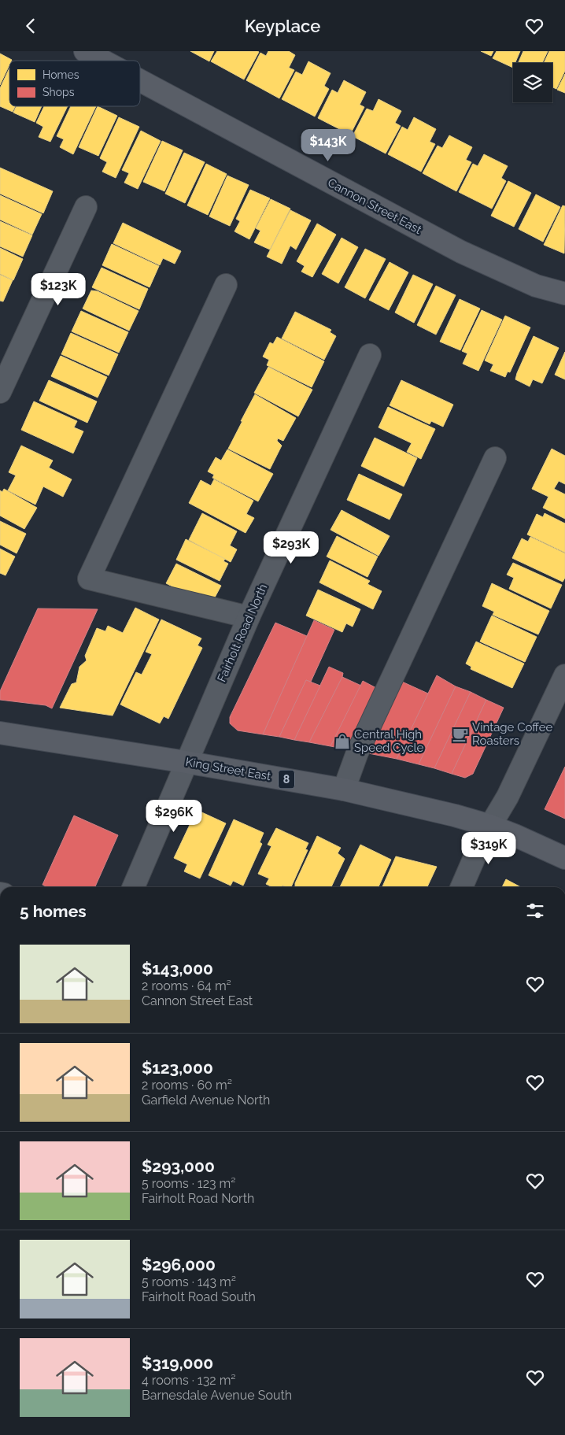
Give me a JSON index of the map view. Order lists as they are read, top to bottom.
{
  "streets": {
    "main road": ["Cannon Street East", "King Street East", "8"],
    "street": ["Fairholt Road North"]
  },
  "crossings": [
    ["Fairholt Road North", "King Street East"]
  ],
  "places": {
    "cafe": ["Vintage Coffee Roasters"],
    "shop": ["Central High Speed Cycle"]
  },
  "legend": ["Homes", "Shops"],
  "page": {
    "header": "Keyplace",
    "price": [
      "$143K",
      "$123K",
      "$293K",
      "$296K",
      "$319K"
    ],
    "heading": "5 homes",
    "list": [
      {
        "name": "$143,000",
        "note": "2 rooms · 64 m² · Cannon Street East"
      },
      {
        "name": "$123,000",
        "note": "2 rooms · 60 m² · Garfield Avenue North"
      },
      {
        "name": "$293,000",
        "note": "5 rooms · 123 m² · Fairholt Road North"
      },
      {
        "name": "$296,000",
        "note": "5 rooms · 143 m² · Fairholt Road South"
      },
      {
        "name": "$319,000",
        "note": "4 rooms · 132 m² · Barnesdale Avenue South"
      }
    ]
  }
}
